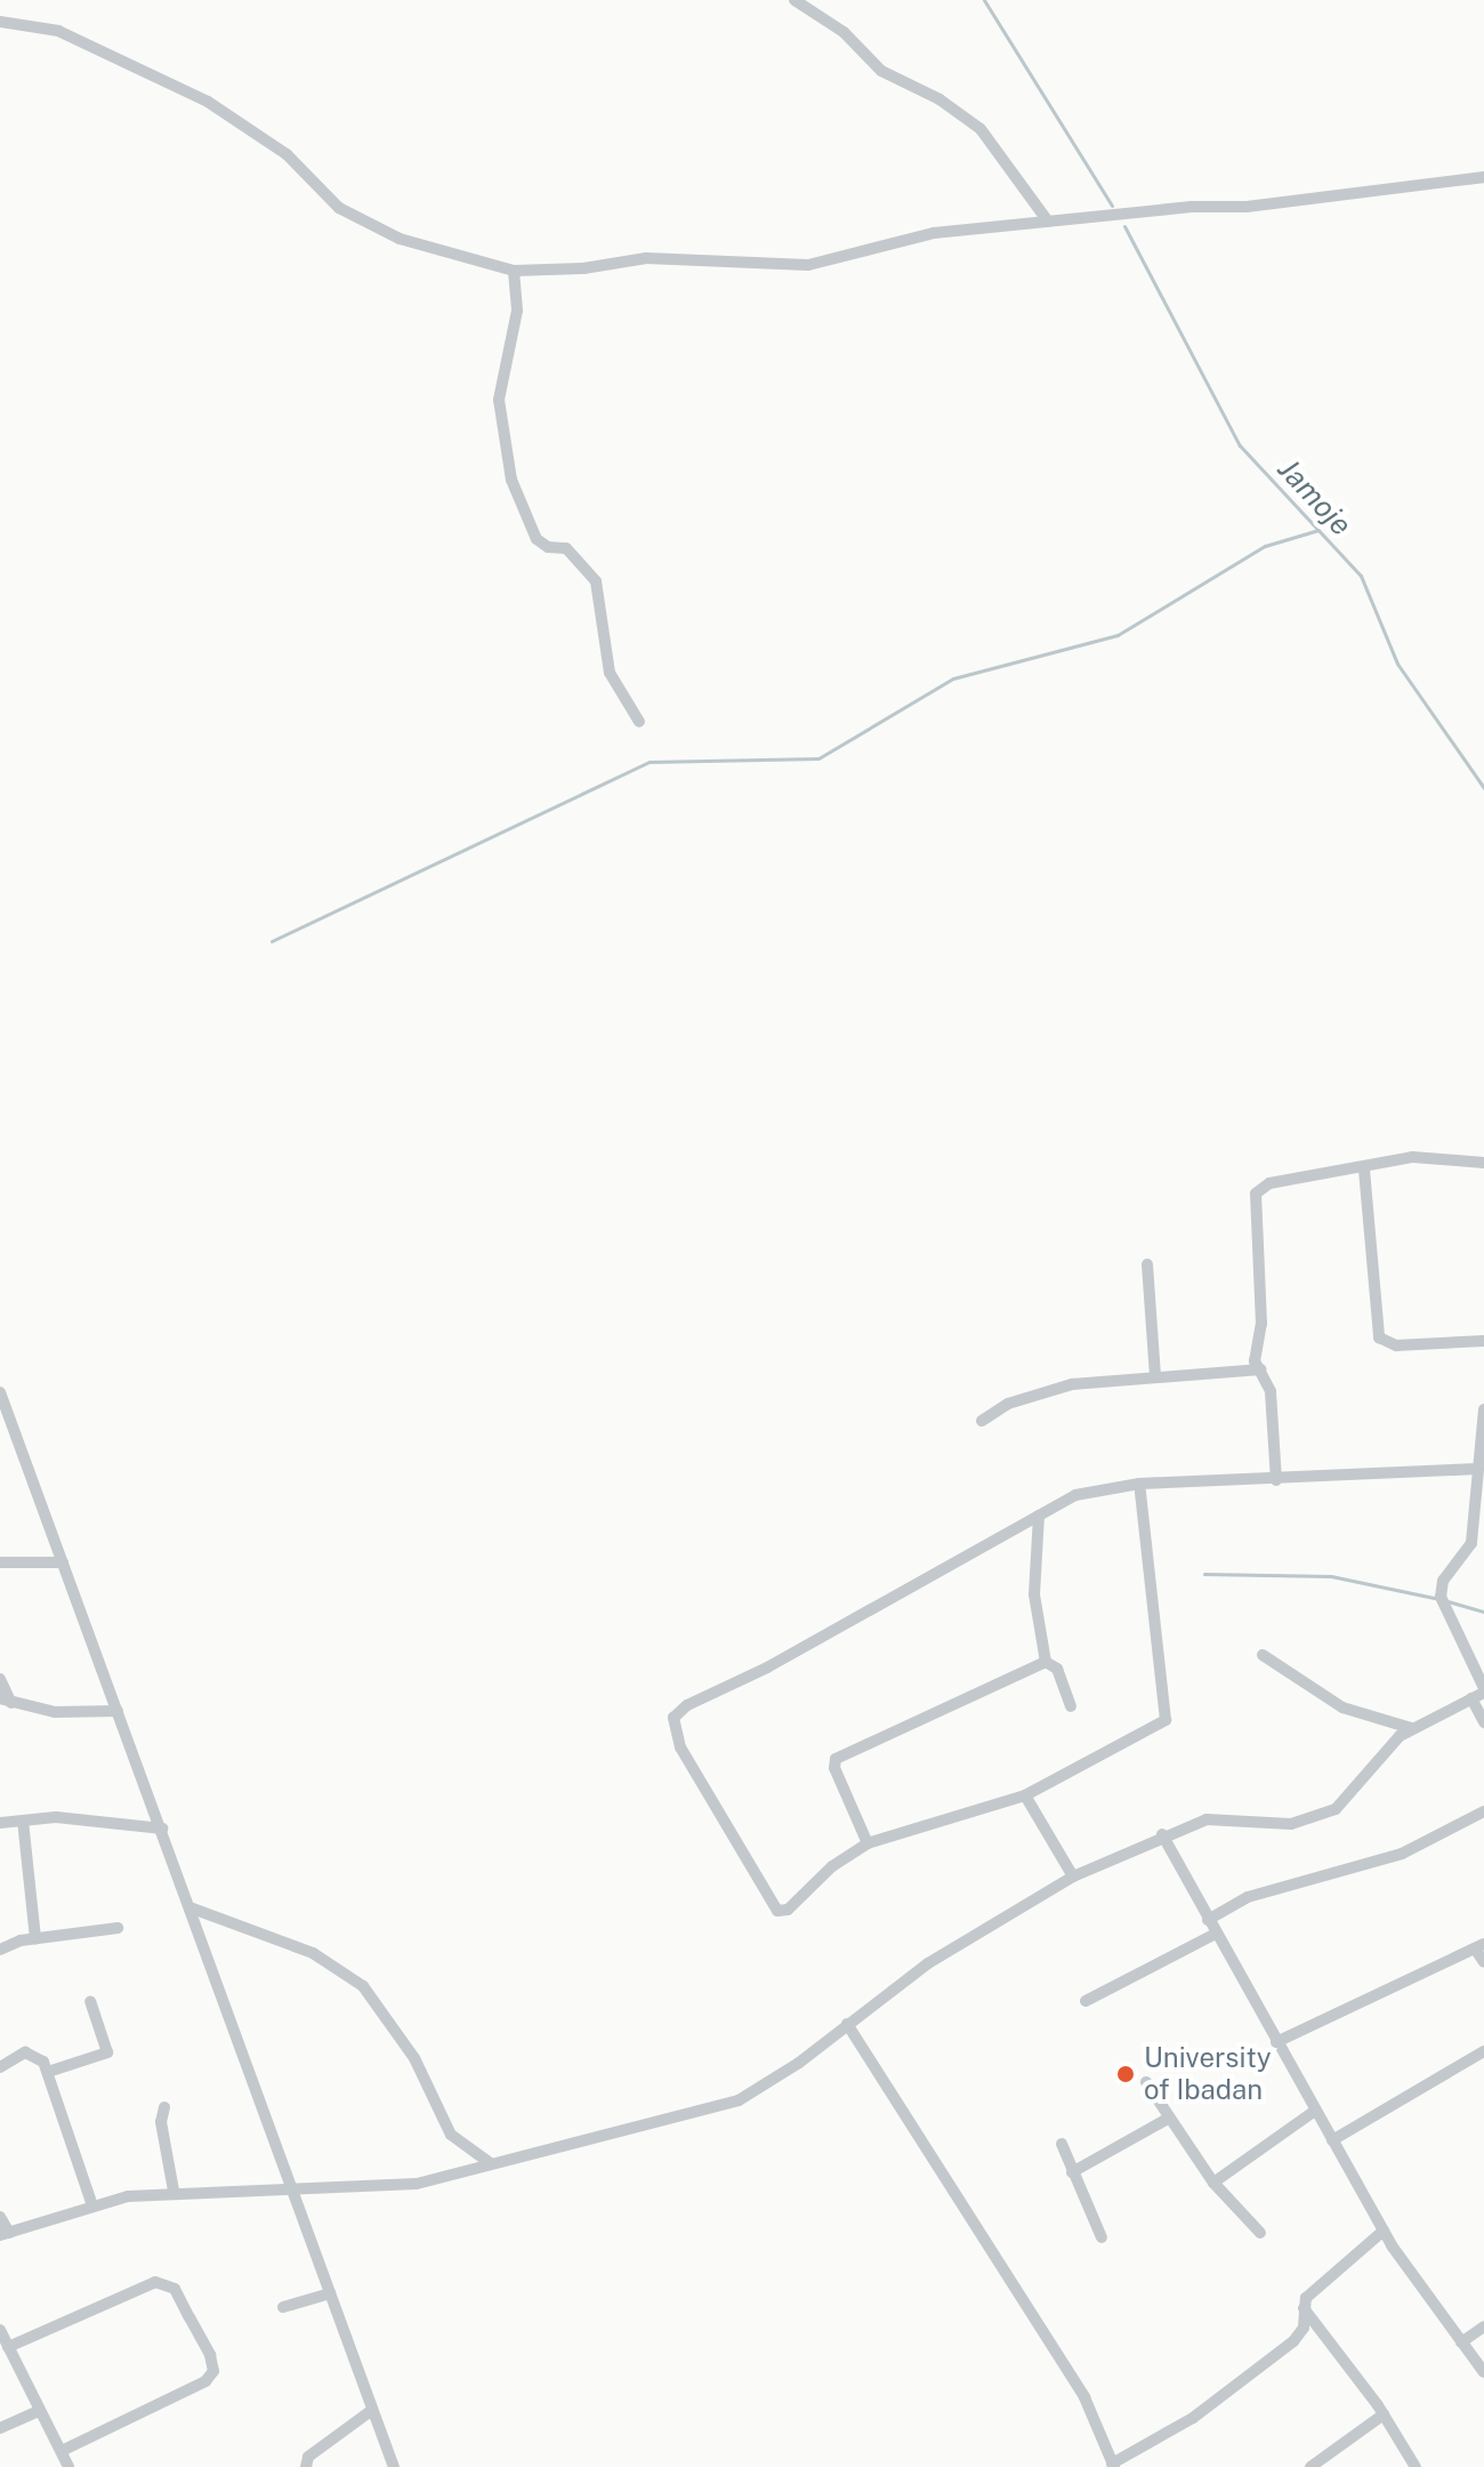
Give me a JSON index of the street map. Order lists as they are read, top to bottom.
{
  "water": ["Jamoje"],
  "places": ["University of Ibadan"]
}
